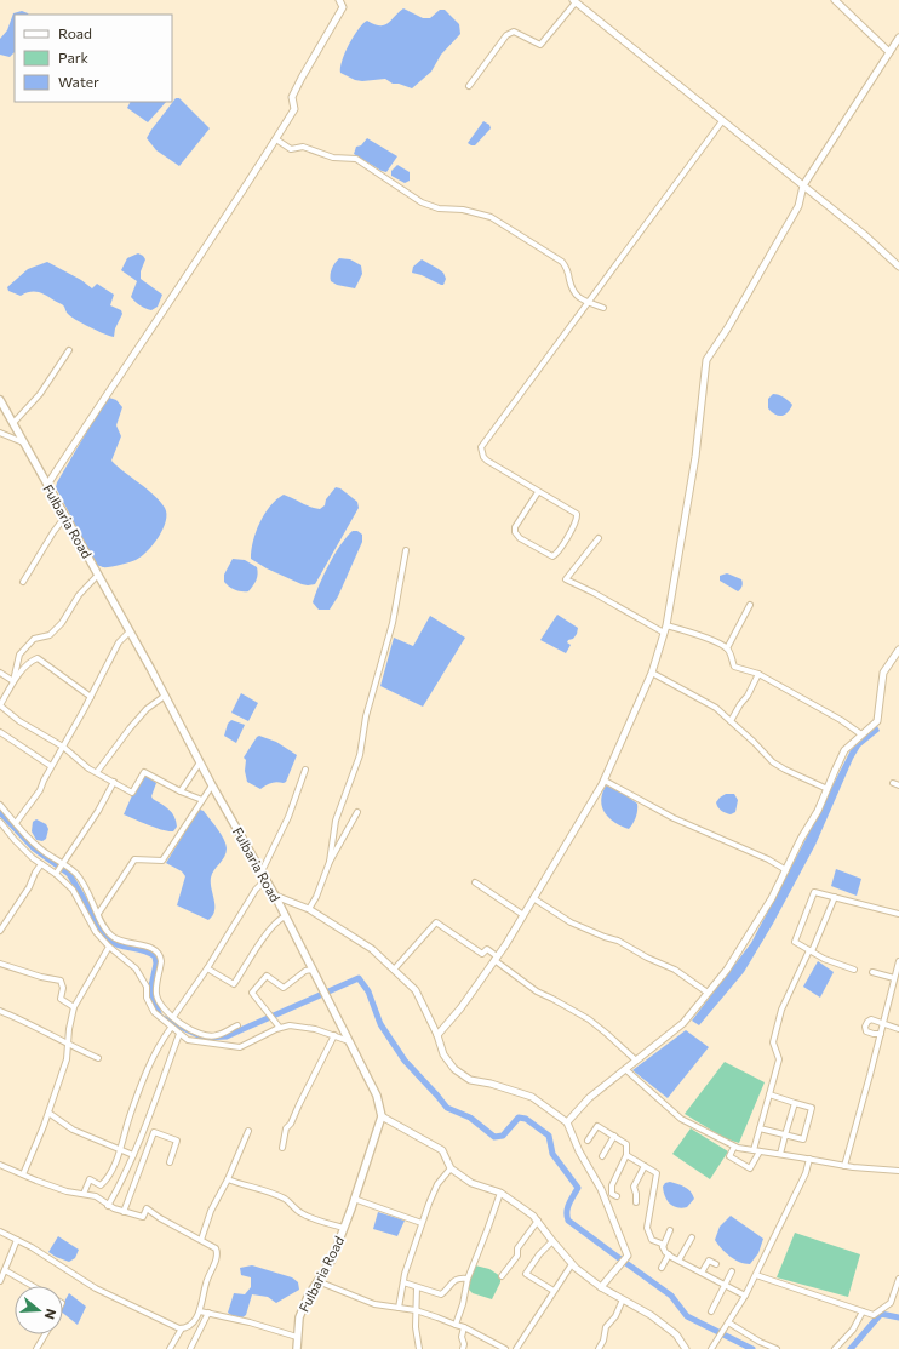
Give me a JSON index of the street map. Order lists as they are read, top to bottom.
{
  "streets": {
    "main road": ["Fulbaria Road"]
  },
  "legend": ["Road", "Park", "Water"],
  "north": "right"
}
